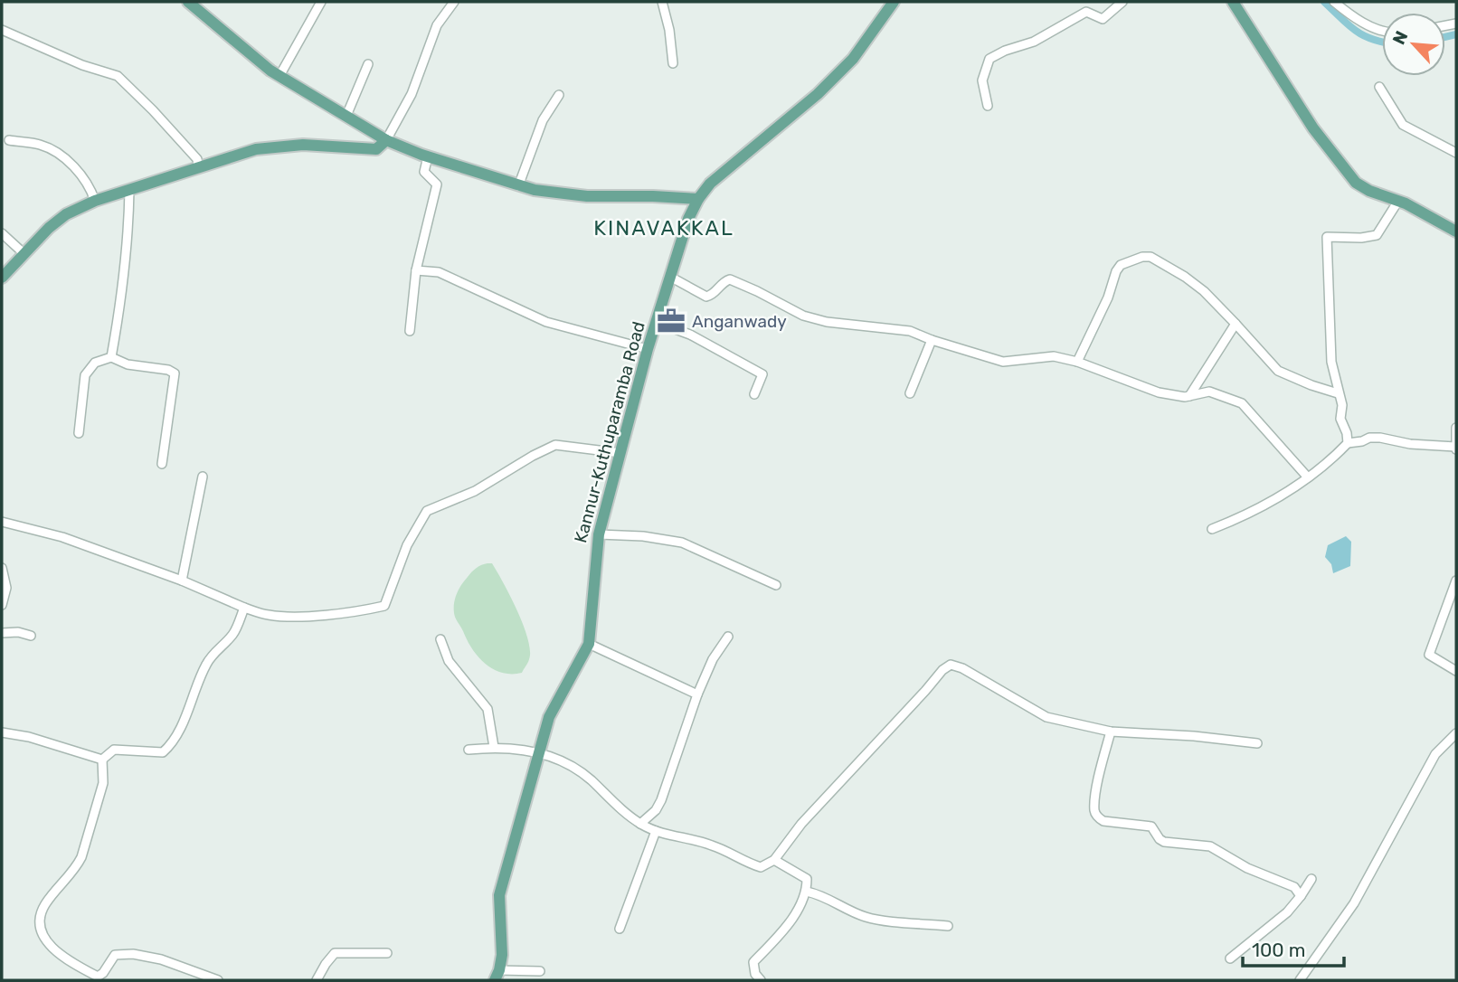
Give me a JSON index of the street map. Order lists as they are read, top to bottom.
{
  "streets": {
    "main road": ["Kannur-Kuthuparamba Road"]
  },
  "districts": ["KINAVAKKAL"],
  "places": {
    "office": ["Anganwady"]
  },
  "scale_bar": "100 m",
  "north": "top left"
}
